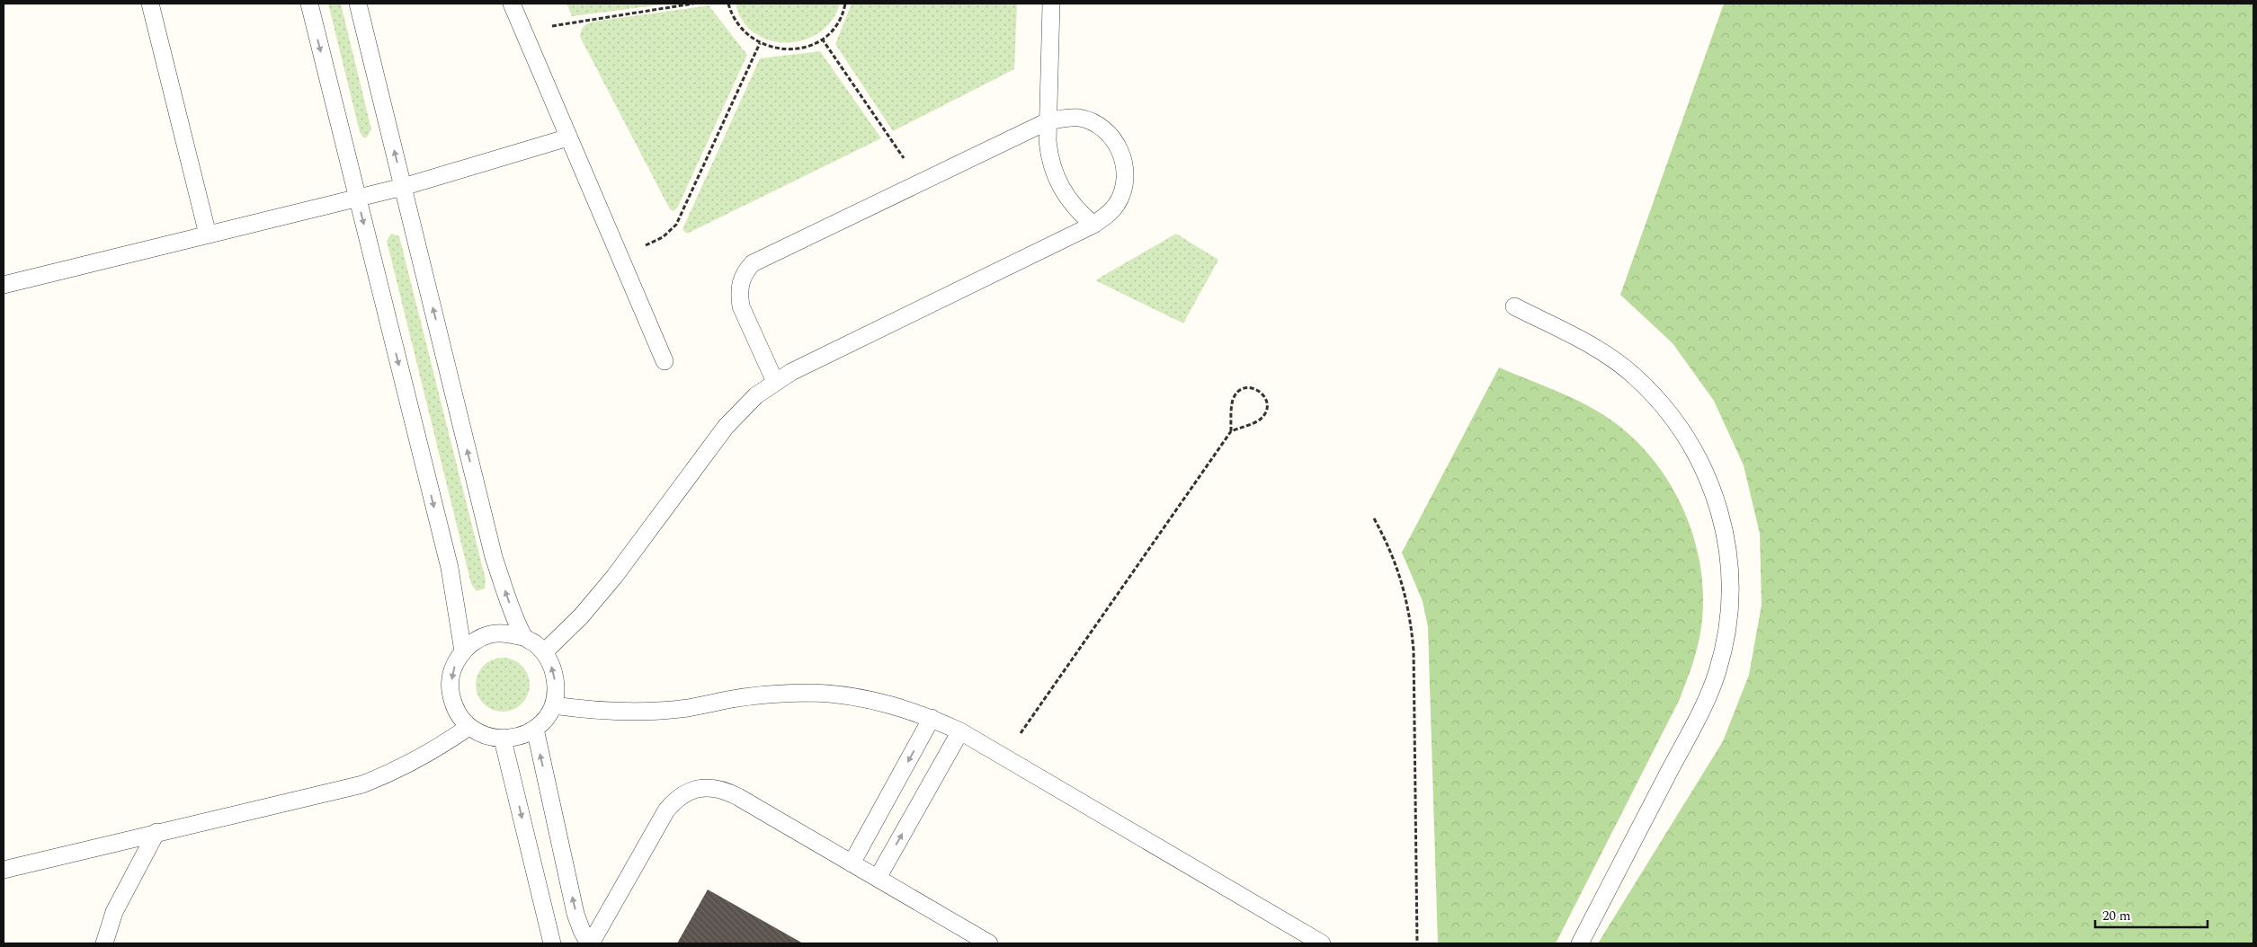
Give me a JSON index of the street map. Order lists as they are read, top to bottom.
{
  "scale_bar": "20 m"
}
